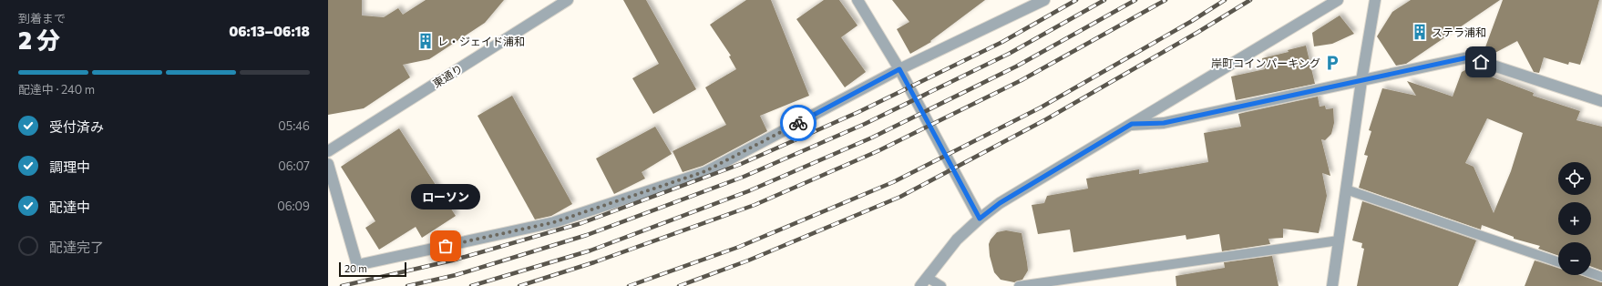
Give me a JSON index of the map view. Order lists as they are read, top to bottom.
{
  "streets": {
    "street": ["東通り"]
  },
  "places": {
    "building": ["ステラ浦和", "レ・ジェイド浦和"],
    "parking": ["岸町コインパーキング"],
    "other": ["ローソン"]
  },
  "scale_bar": "20 m",
  "page": {
    "heading": ["2 分", "到着まで", "06:13–06:18"],
    "bar": "配達中 · 240 m",
    "list": [
      ["受付済み", "05:46"],
      ["調理中", "06:07"],
      ["配達中", "06:09"],
      "配達完了"
    ],
    "map_buttons": ["+", "−"],
    "bubble": "ローソン",
    "scale": "20 m"
  }
}
